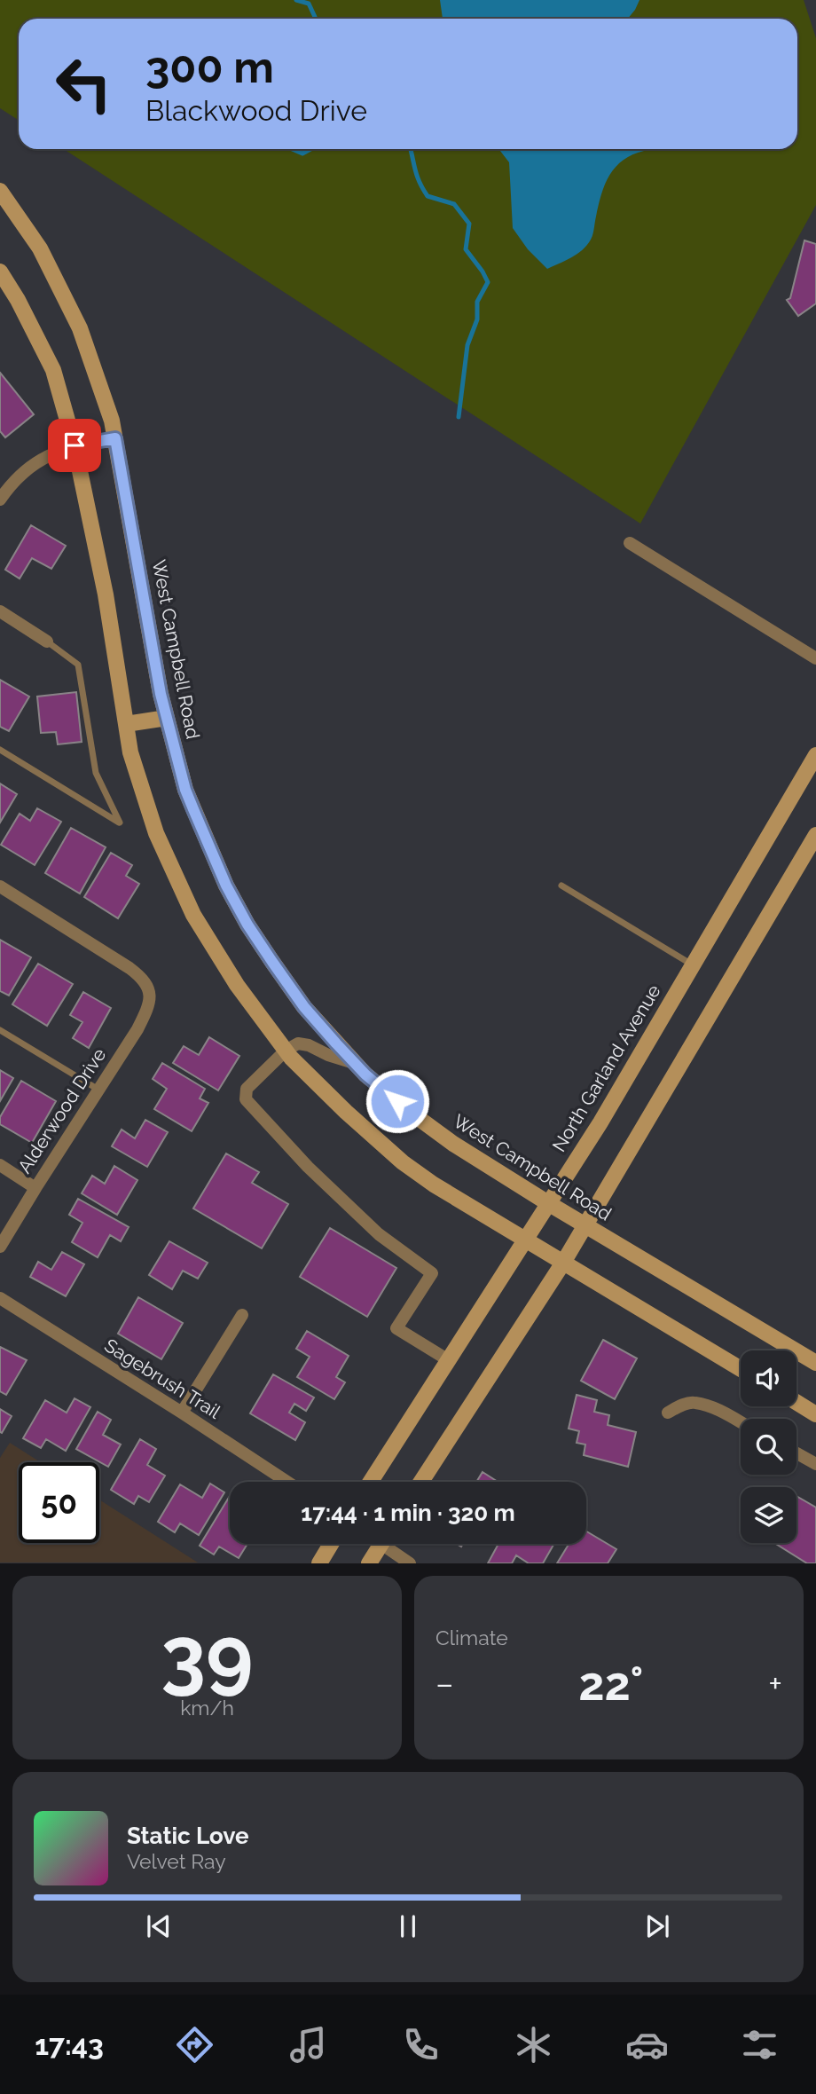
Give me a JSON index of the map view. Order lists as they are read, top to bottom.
{
  "streets": {
    "main road": ["West Campbell Road", "North Garland Avenue"],
    "street": ["Alderwood Drive", "Sagebrush Trail"]
  },
  "crossings": [
    ["West Campbell Road", "North Garland Avenue"]
  ],
  "page": {
    "turn": ["300 m", "Blackwood Drive"],
    "limit": "50",
    "trip": "17:44 · 1 min · 320 m",
    "tile": [
      ["39", "km/h"],
      "Climate"
    ],
    "heat": ["−", "22°", "+"],
    "song": ["Static Love", "Velvet Ray"],
    "tabs": "17:43"
  }
}
